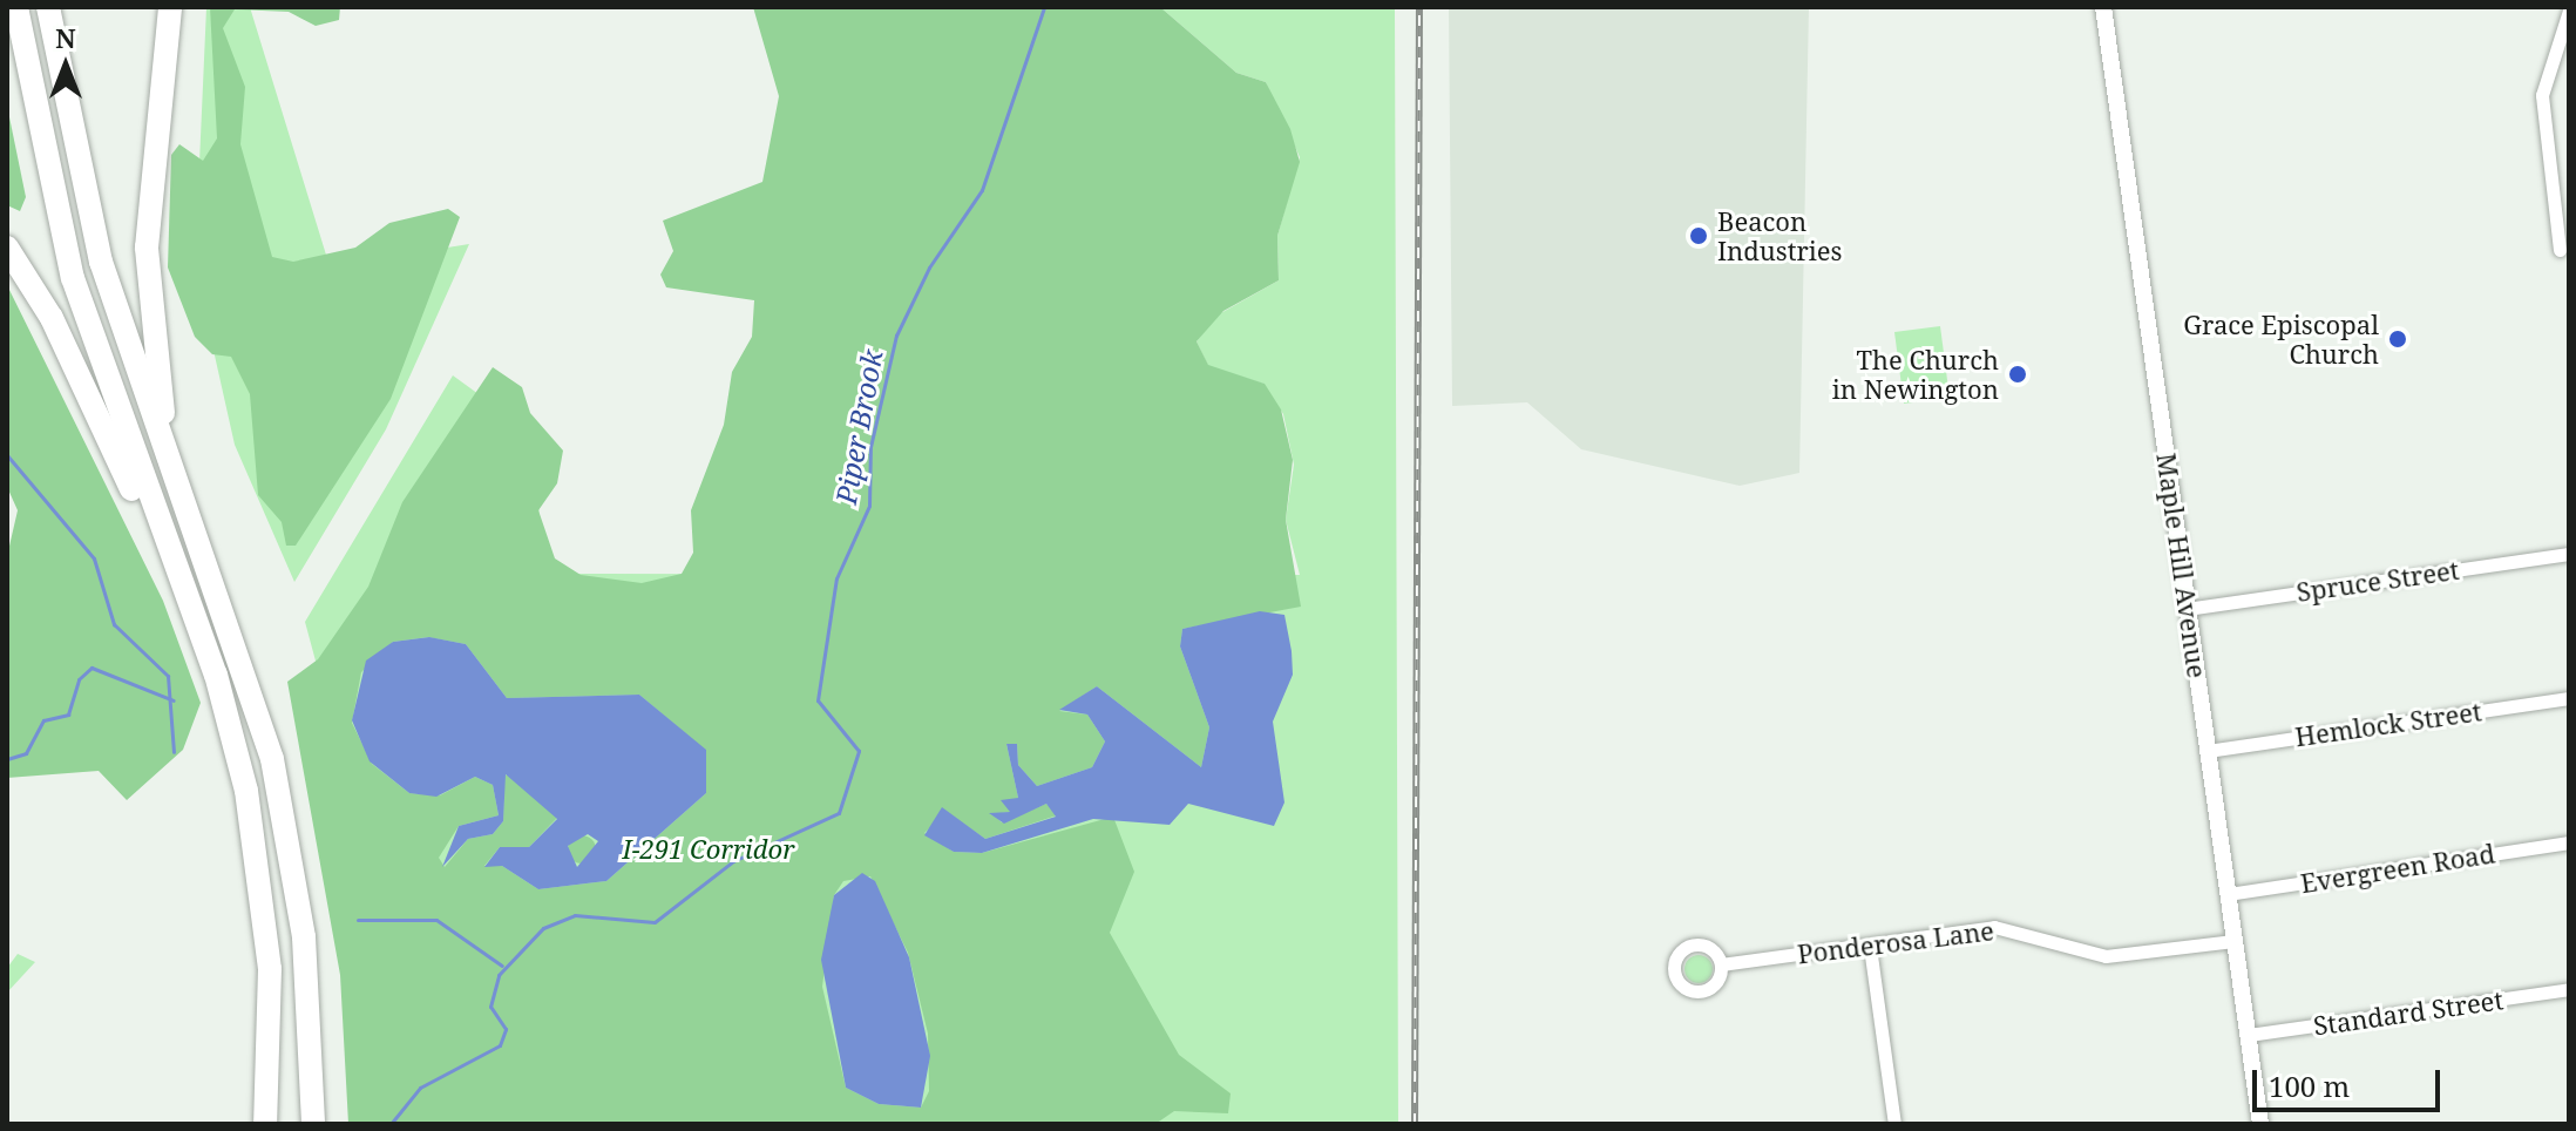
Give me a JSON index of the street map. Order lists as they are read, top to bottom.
{
  "streets": {
    "street": [
      "Maple Hill Avenue",
      "Spruce Street",
      "Hemlock Street",
      "Evergreen Road",
      "Ponderosa Lane",
      "Standard Street"
    ]
  },
  "crossings": [
    ["Maple Hill Avenue", "Spruce Street"],
    ["Maple Hill Avenue", "Hemlock Street"],
    ["Maple Hill Avenue", "Evergreen Road"],
    ["Maple Hill Avenue", "Ponderosa Lane"],
    ["Maple Hill Avenue", "Standard Street"]
  ],
  "water": ["Piper Brook"],
  "parks": ["I-291 Corridor"],
  "places": ["Beacon Industries", "Grace Episcopal Church", "The Church in Newington"],
  "scale_bar": "100 m",
  "north": "top"
}
